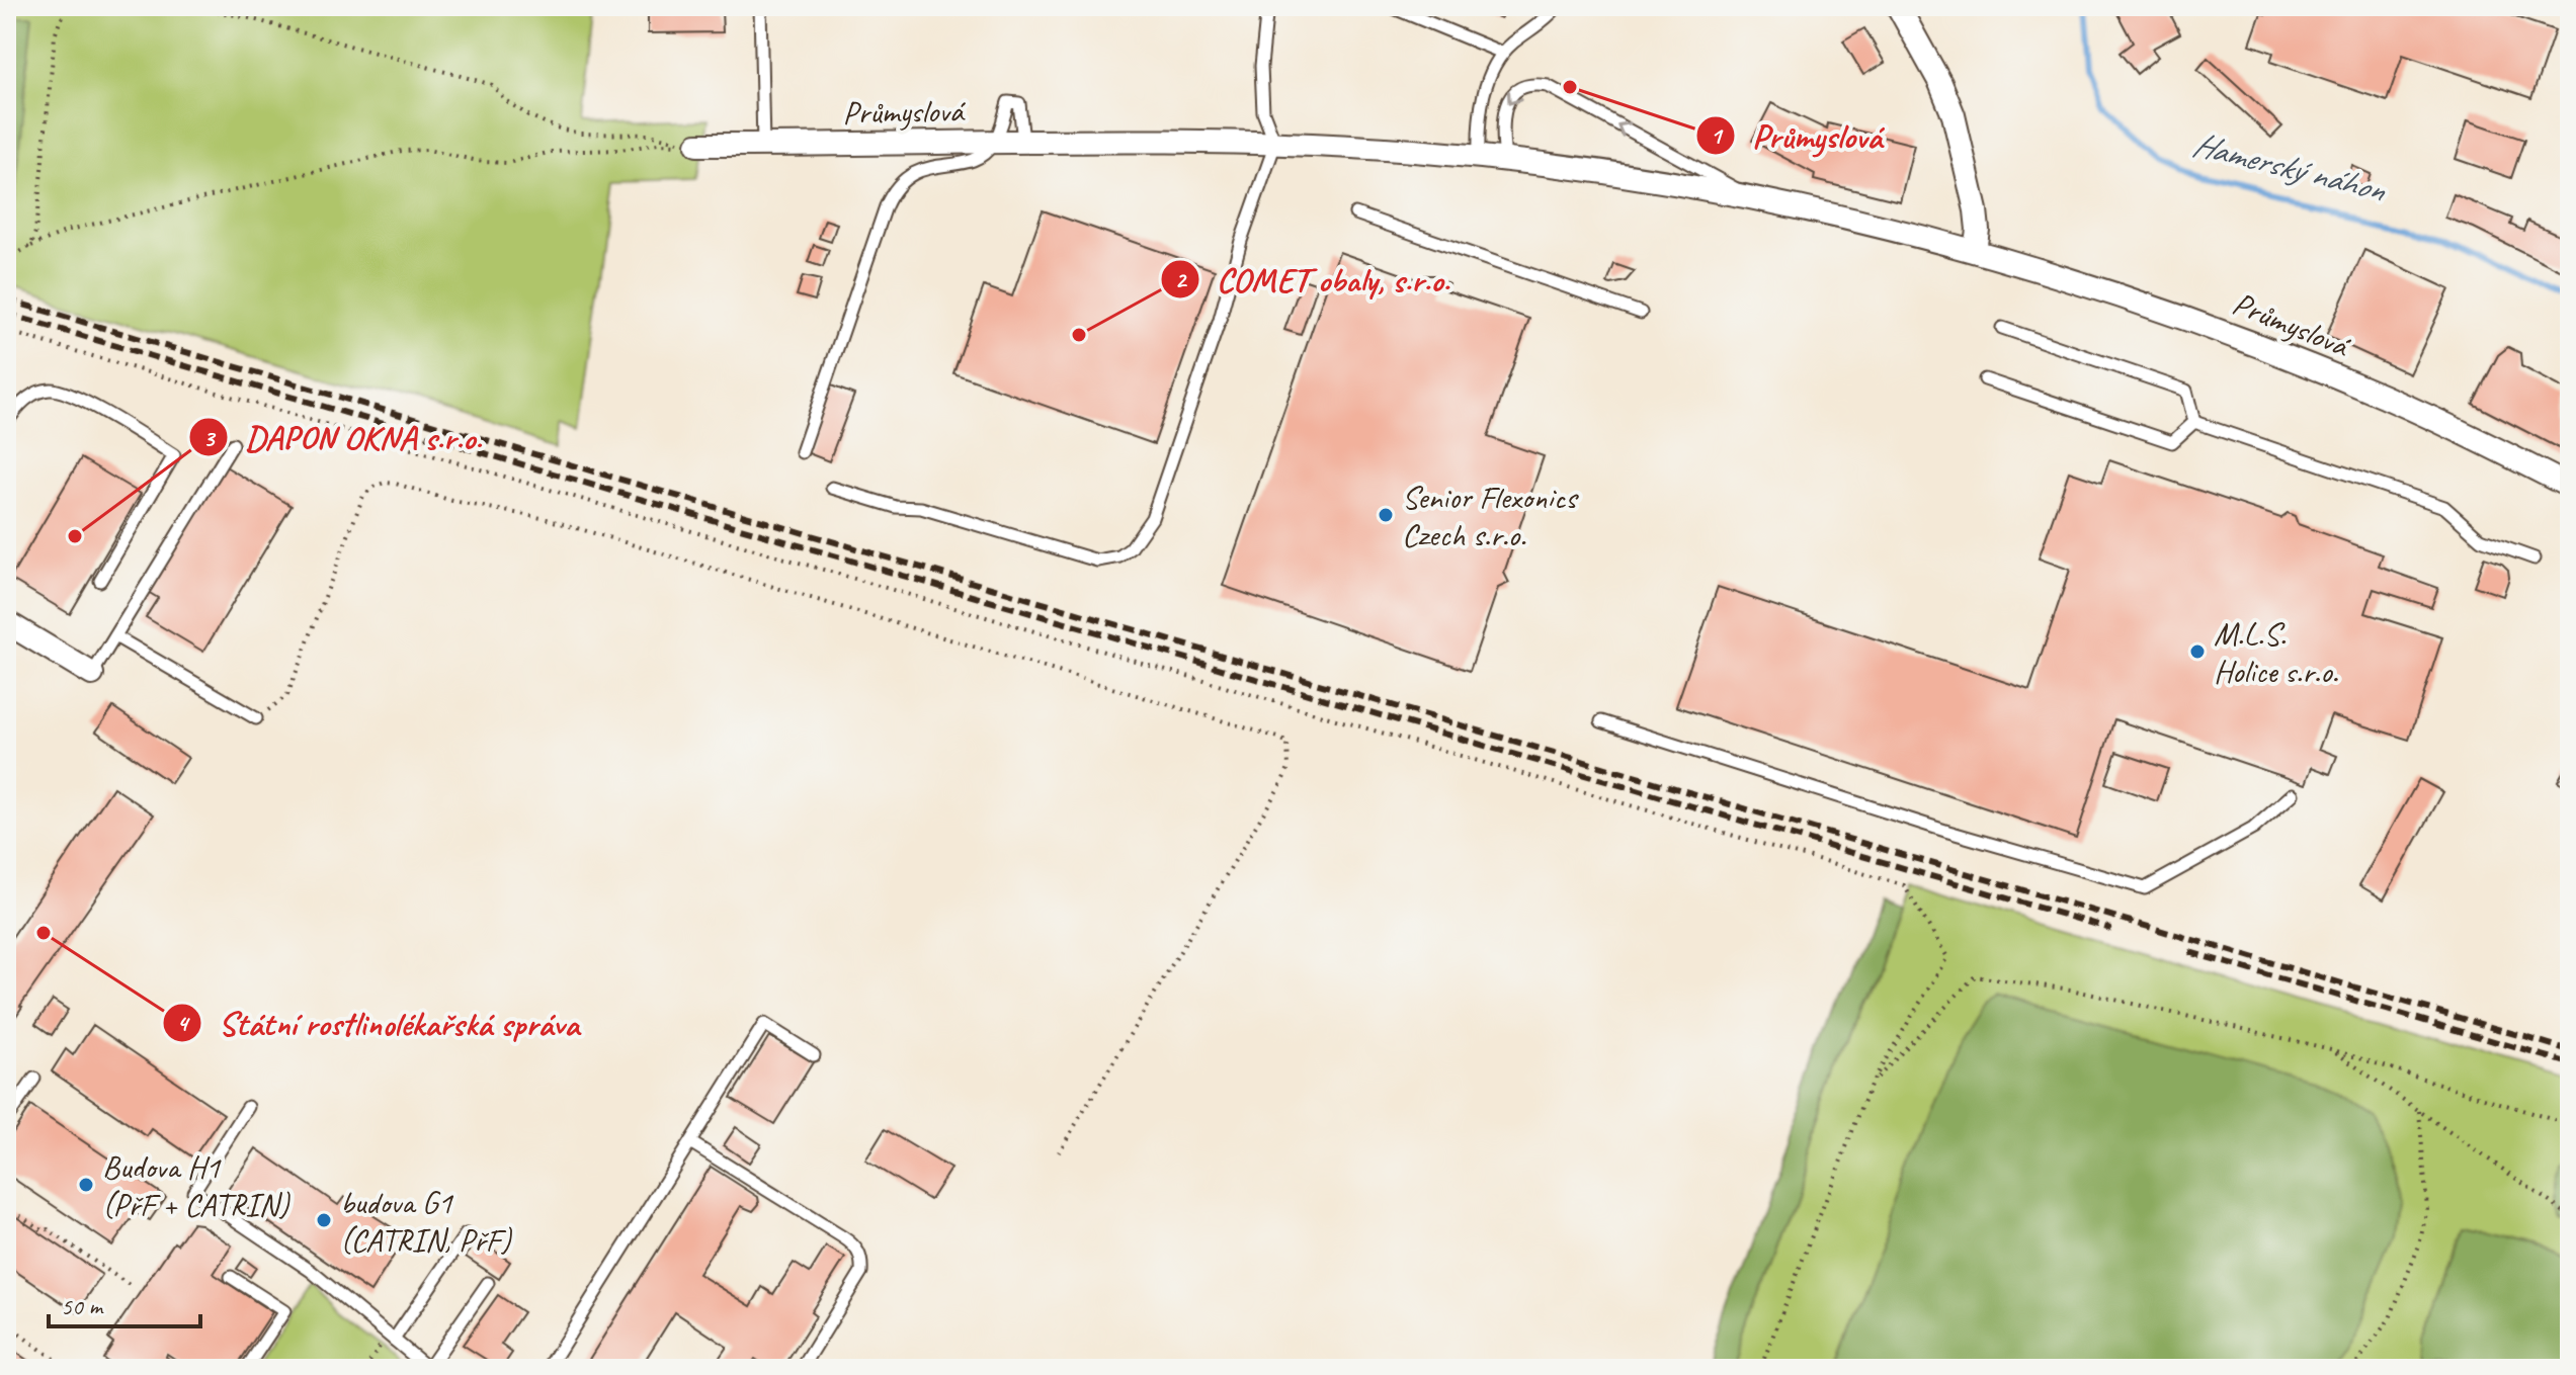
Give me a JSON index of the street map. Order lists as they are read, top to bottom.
{
  "streets": {
    "street": ["Průmyslová"]
  },
  "water": ["Hamerský náhon"],
  "places": [
    "Průmyslová",
    "COMET obaly, s.r.o.",
    "Senior Flexonics Czech s.r.o.",
    "DAPON OKNA s.r.o.",
    "M.L.S. Holice s.r.o.",
    "Státní rostlinolékařská správa",
    "Budova H1 (PřF + CATRIN)",
    "budova G1 (CATRIN, PřF)"
  ],
  "scale_bar": "50 m"
}
